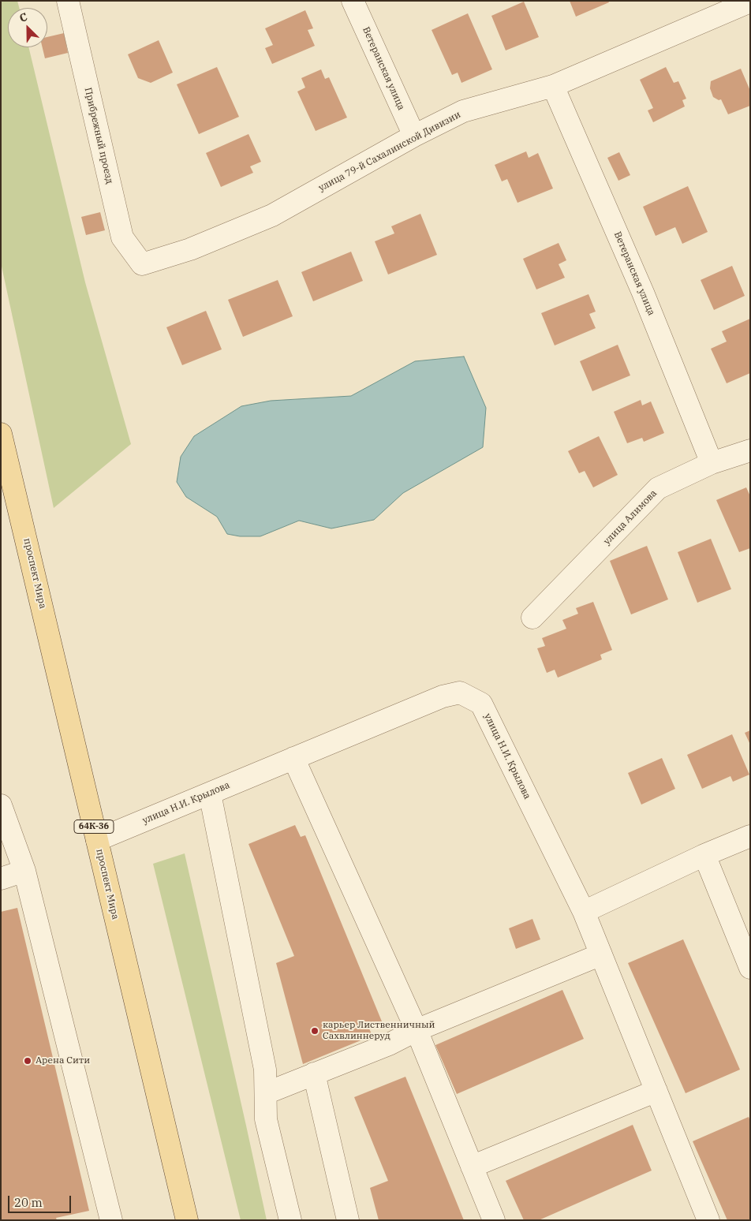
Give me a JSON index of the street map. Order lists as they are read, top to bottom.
{
  "streets": {
    "main road": ["проспект Мира", "64К-36"],
    "street": [
      "Ветеранская улица",
      "Прибрежный проезд",
      "улица 79-й Сахалинской Дивизии",
      "улица Алимова",
      "улица Н.И. Крылова"
    ]
  },
  "crossings": [
    ["Ветеранская улица", "улица 79-й Сахалинской Дивизии"],
    ["Ветеранская улица", "улица Алимова"],
    ["Прибрежный проезд", "улица 79-й Сахалинской Дивизии"],
    ["проспект Мира", "улица Н.И. Крылова"]
  ],
  "places": ["карьер Лиственничный Сахвлиннеруд", "Арена Сити"],
  "scale_bar": "20 m",
  "north": "top left"
}
